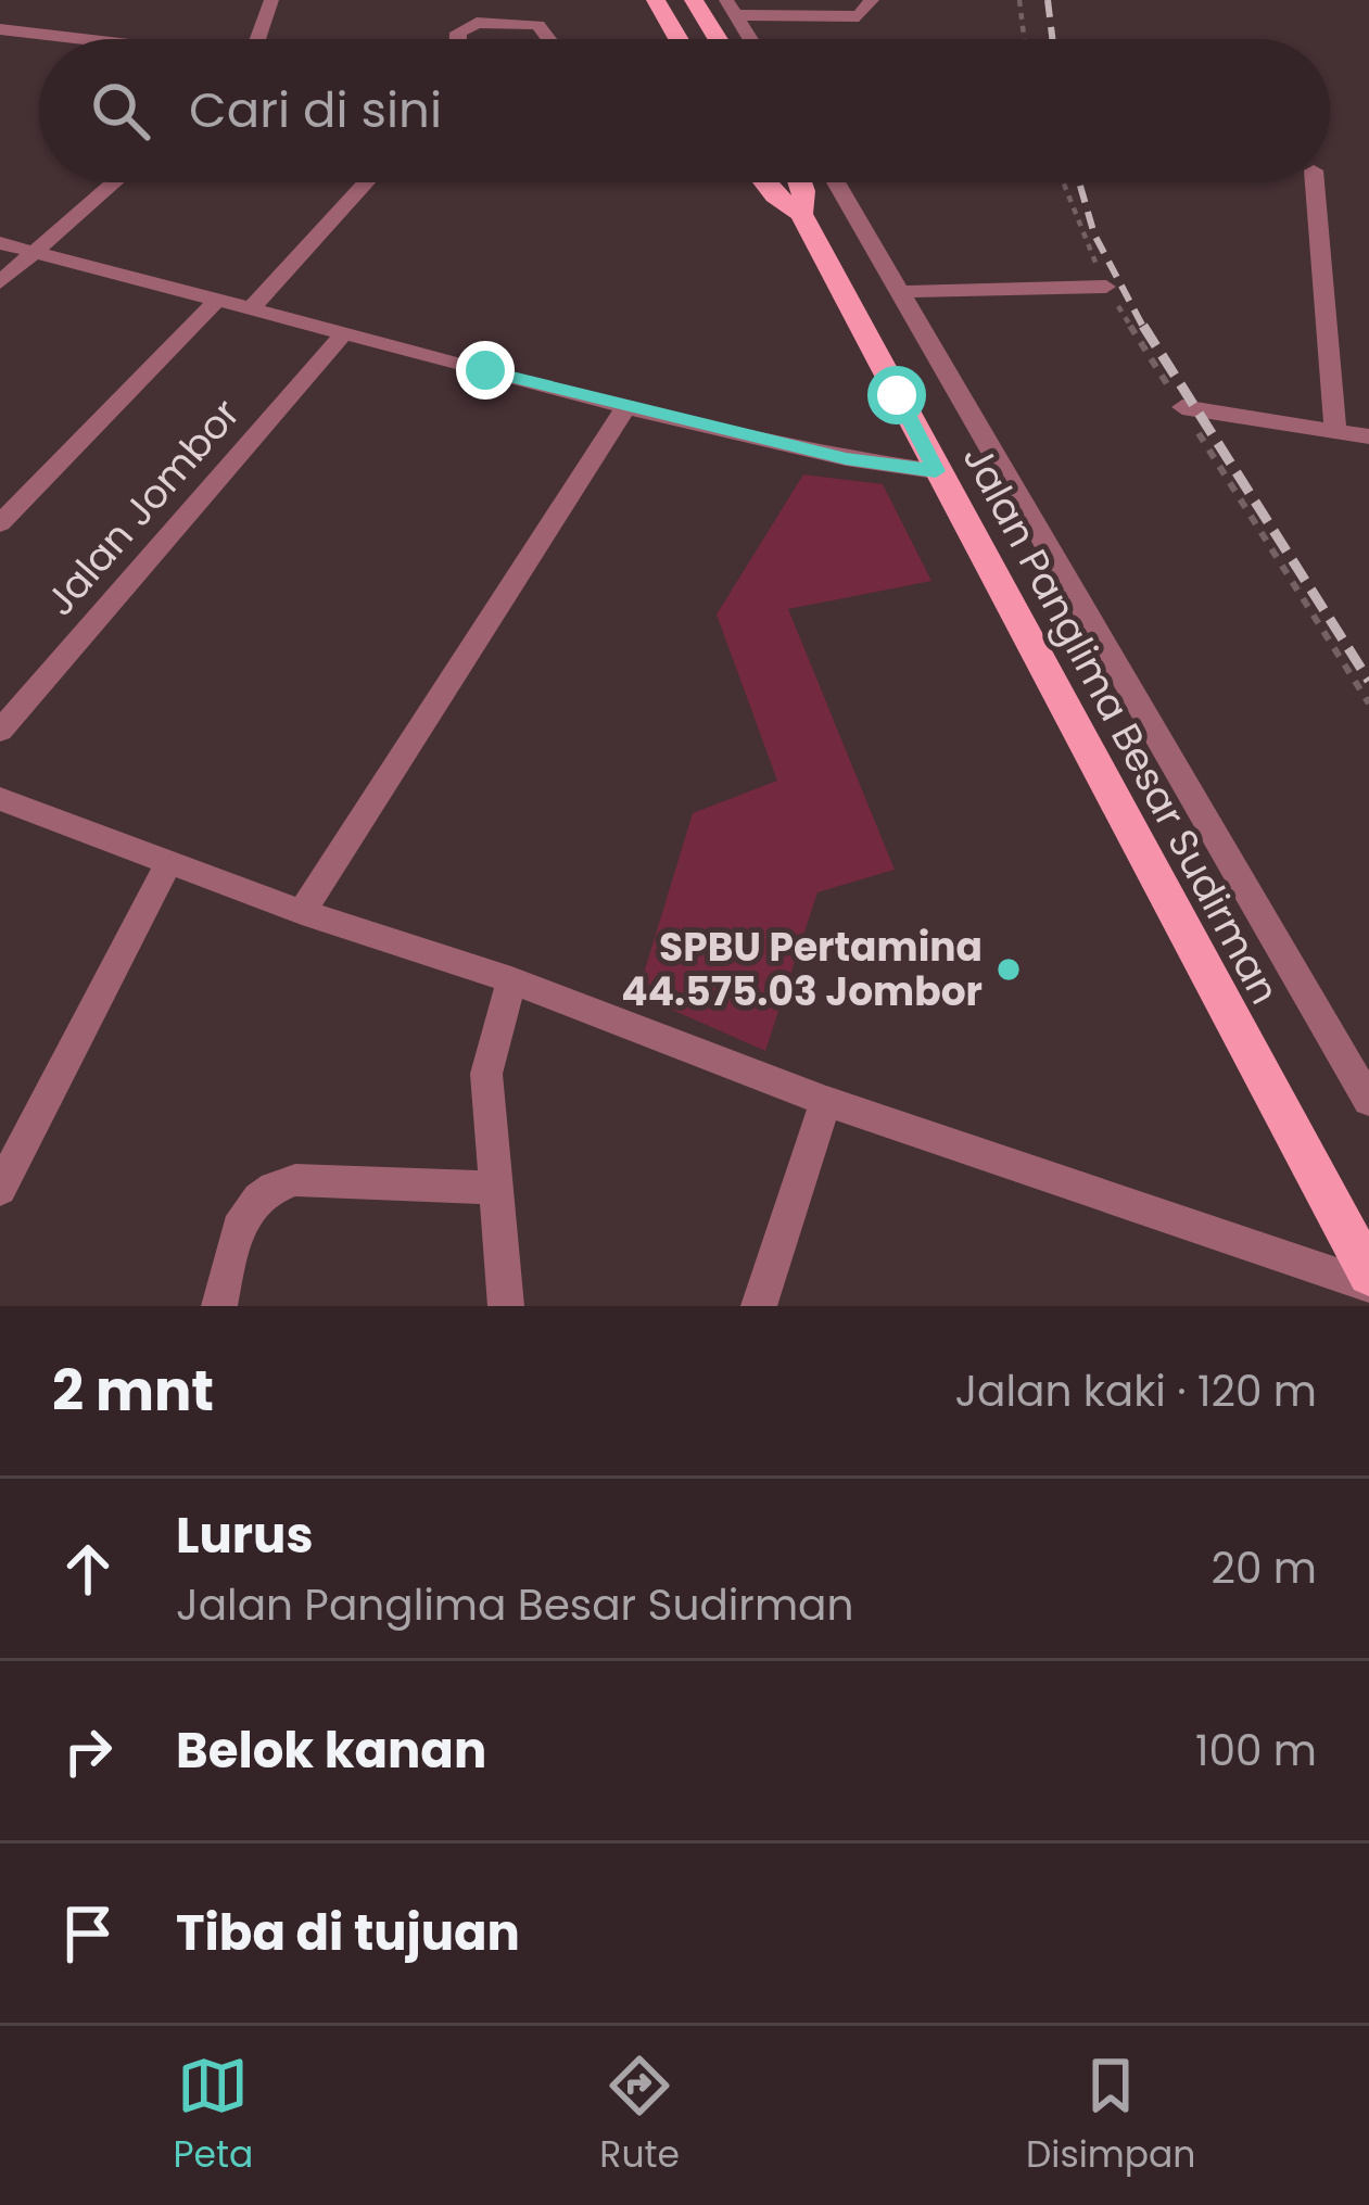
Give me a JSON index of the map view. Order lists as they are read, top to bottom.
{
  "streets": {
    "main road": ["Jalan Panglima Besar Sudirman"],
    "street": ["Jalan Jombor"]
  },
  "places": ["SPBU Pertamina 44.575.03 Jombor"],
  "page": {
    "search": "Cari di sini",
    "heading": ["2 mnt", "Jalan kaki · 120 m"],
    "list": [
      ["Lurus", "Jalan Panglima Besar Sudirman", "20 m"],
      ["Belok kanan", "100 m"],
      "Tiba di tujuan"
    ],
    "nav": ["Peta", "Rute", "Disimpan"]
  }
}
